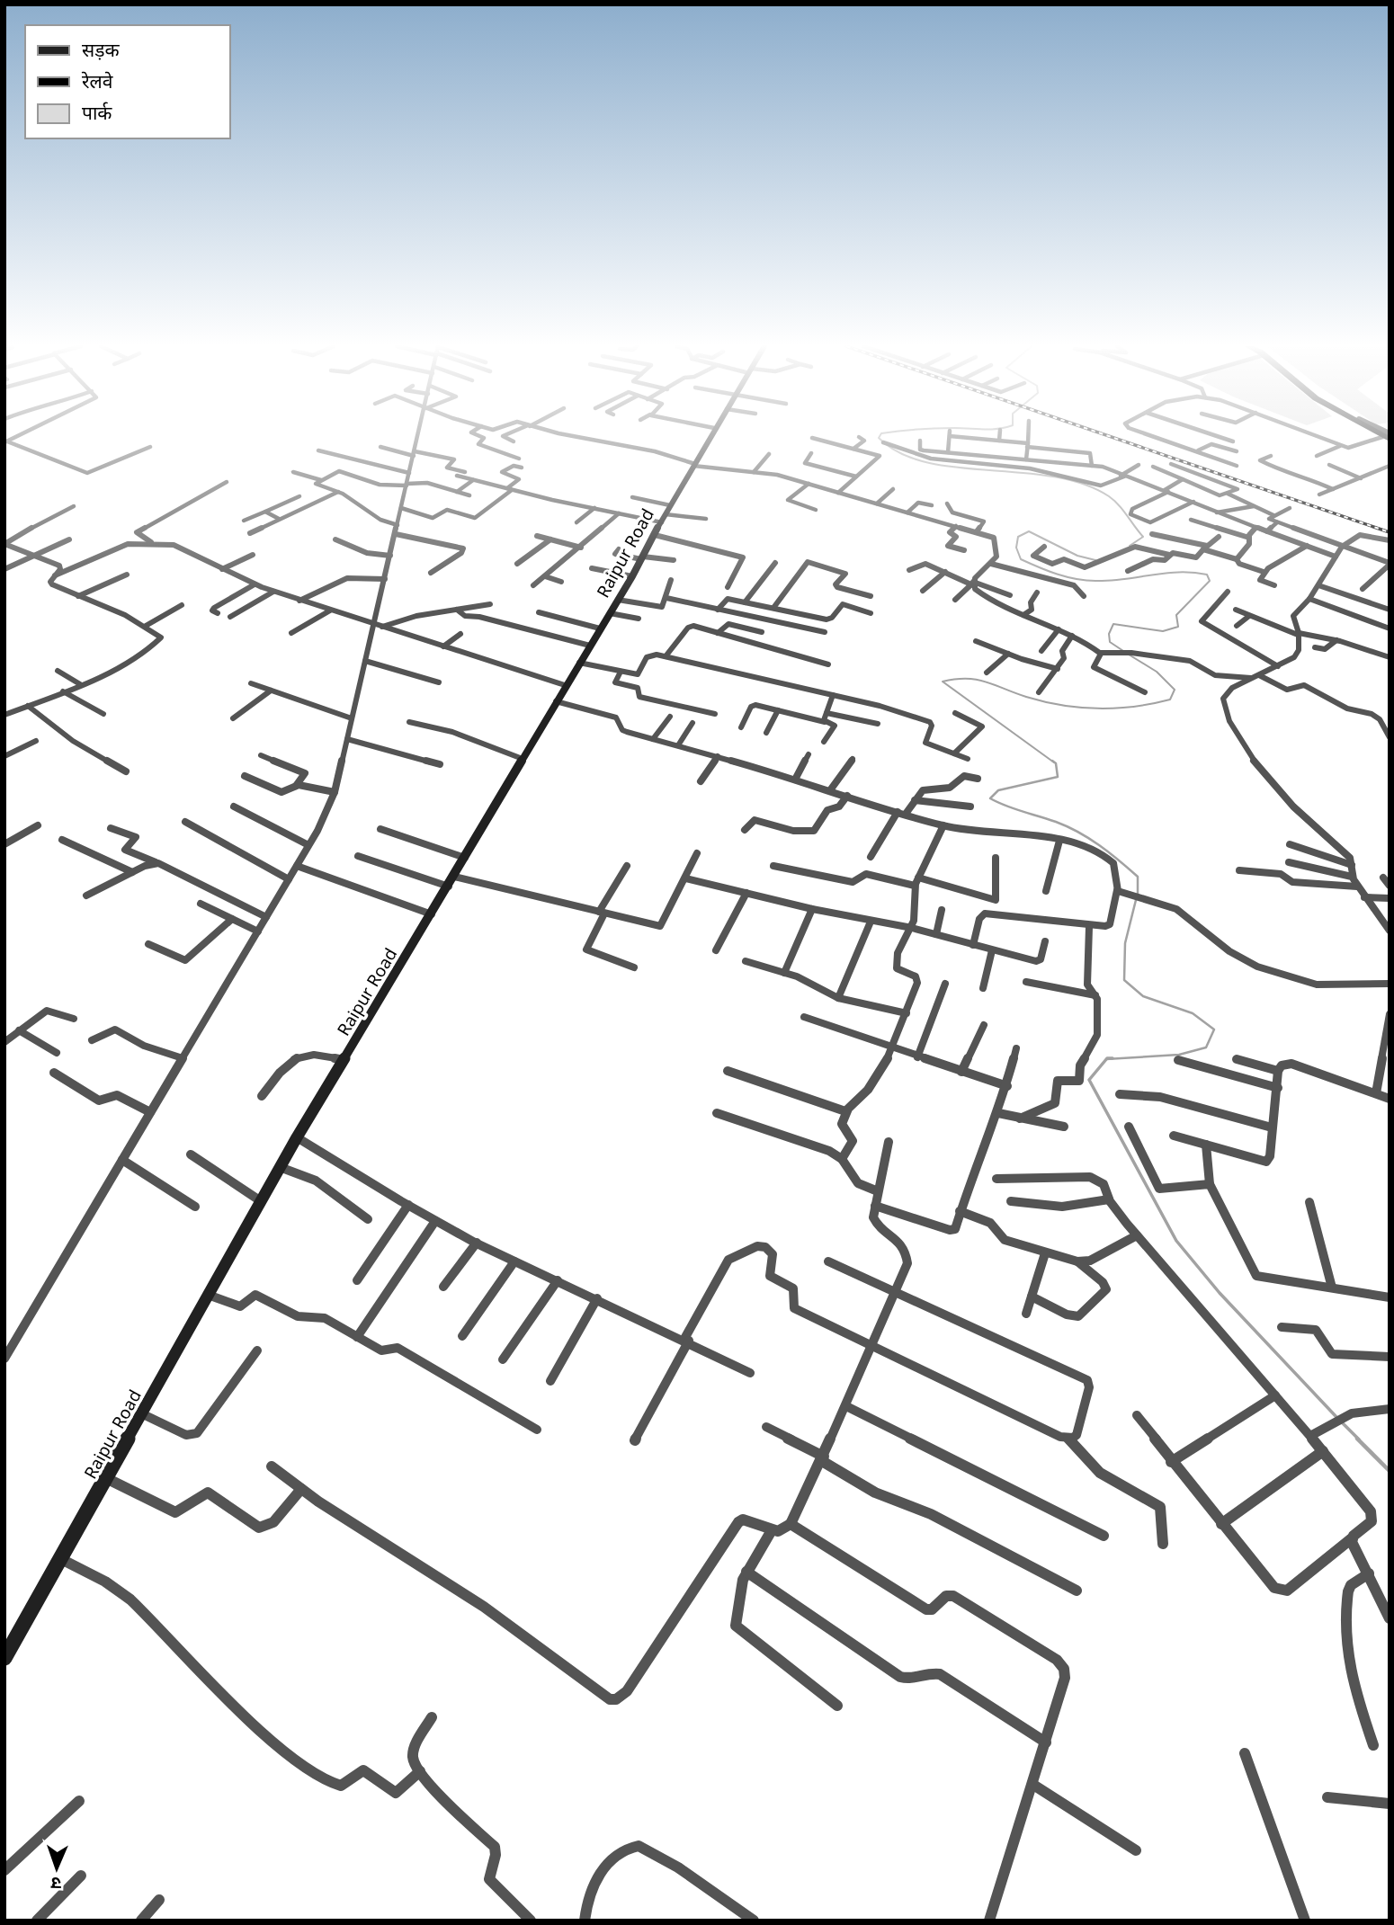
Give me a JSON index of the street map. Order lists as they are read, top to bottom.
{
  "streets": {
    "main road": ["Raipur Road"]
  },
  "legend": ["सड़क", "रेलवे", "पार्क"],
  "north": "bottom"
}
